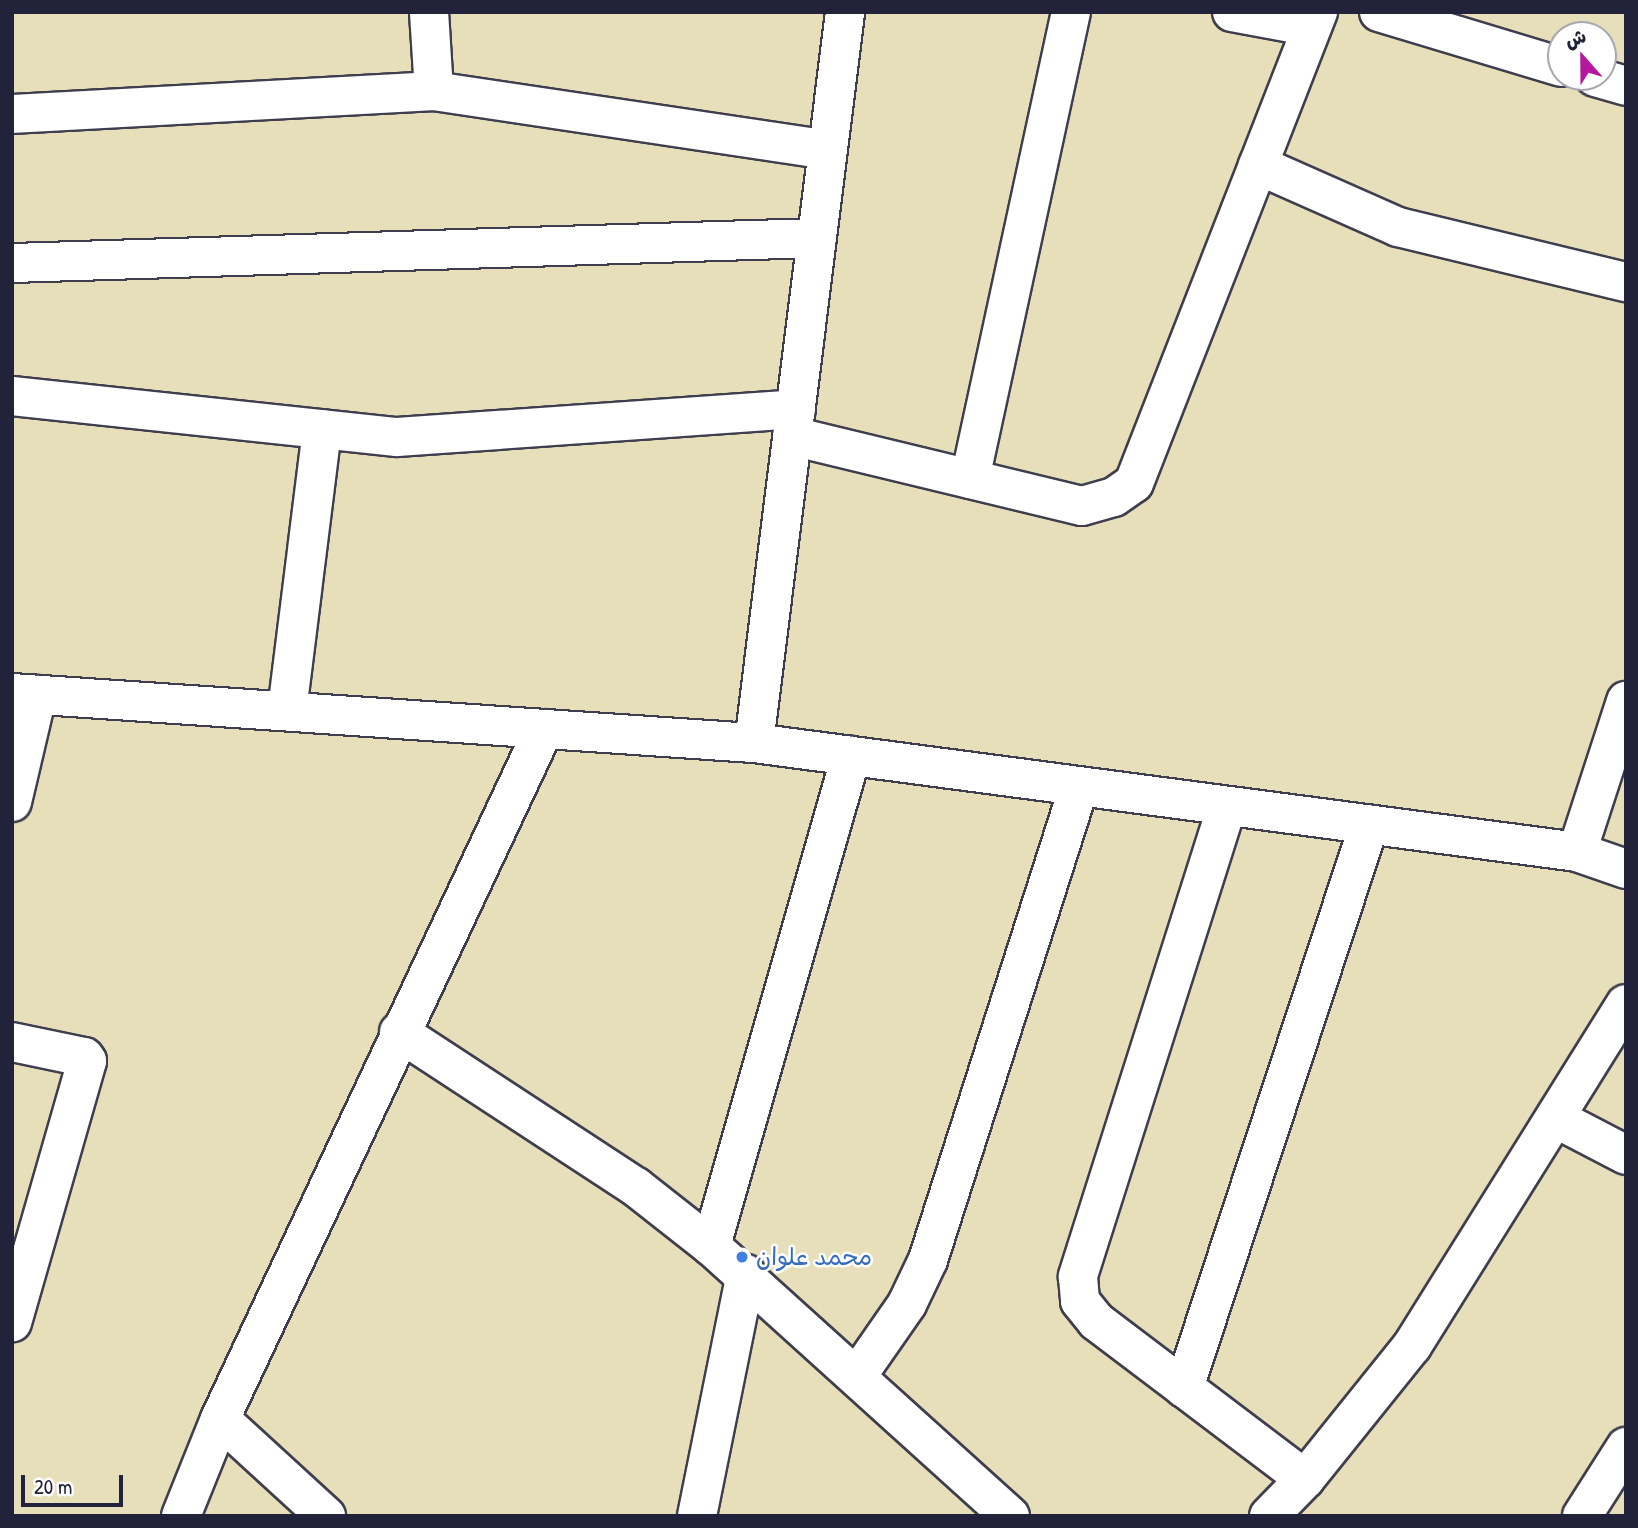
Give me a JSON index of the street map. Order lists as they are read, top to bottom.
{
  "places": ["محمد علوان"],
  "scale_bar": "20 m",
  "north": "top"
}
